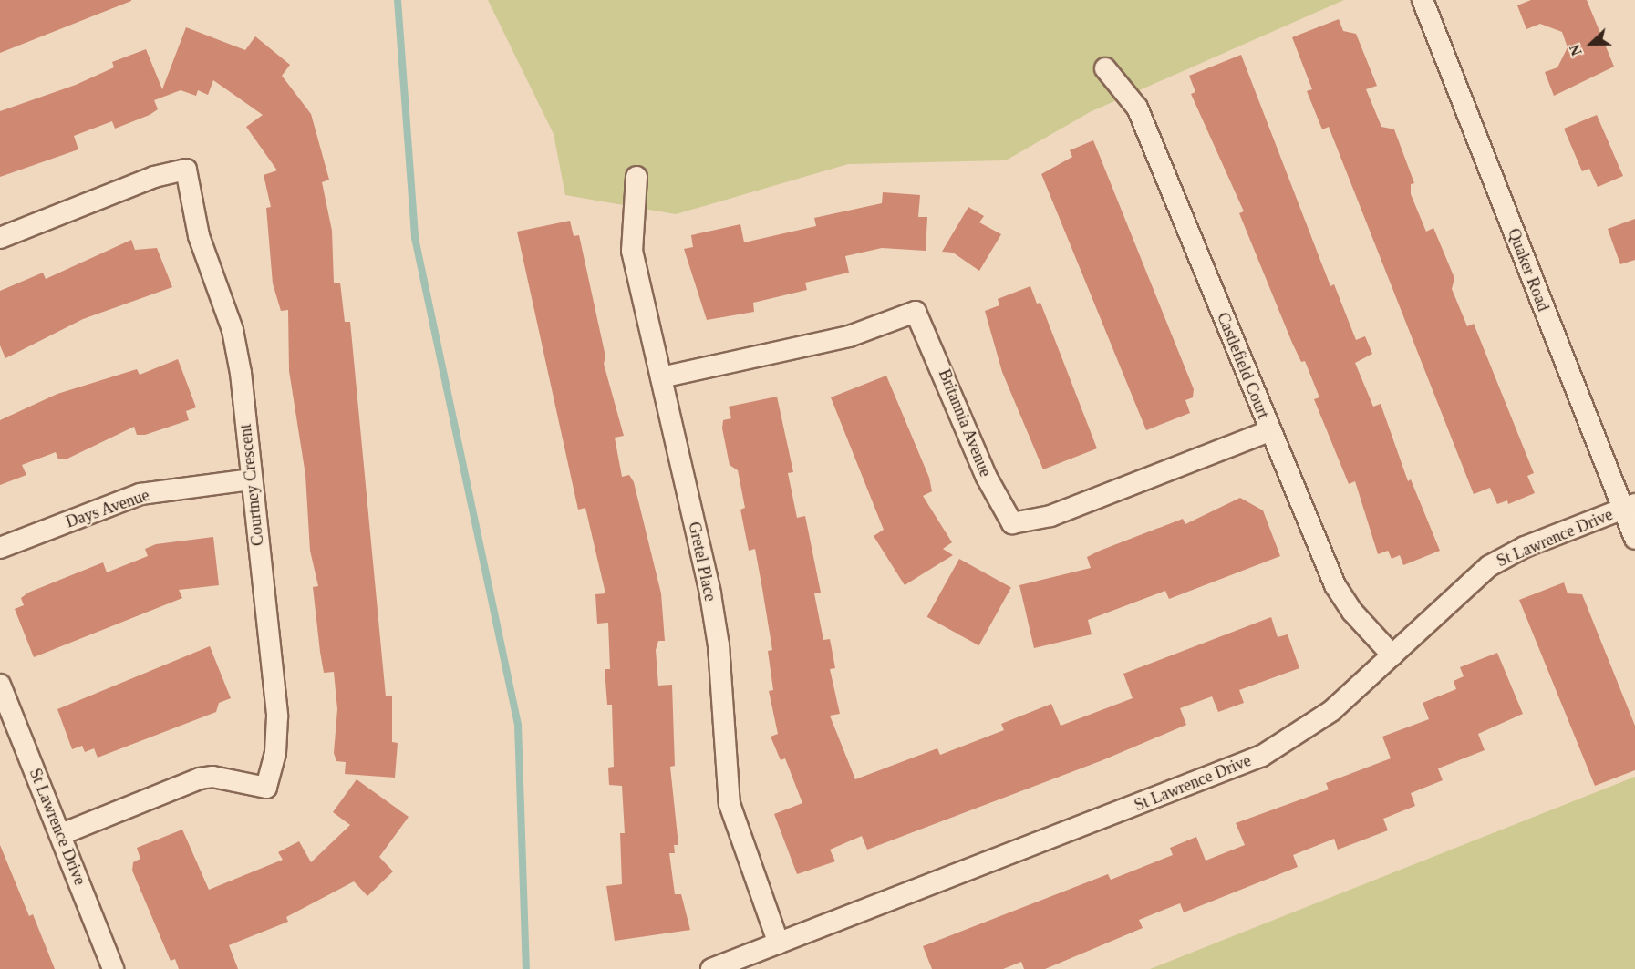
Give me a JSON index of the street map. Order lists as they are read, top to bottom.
{
  "streets": {
    "street": [
      "Quaker Road",
      "Castlefield Court",
      "Britannia Avenue",
      "Courtney Crescent",
      "Days Avenue",
      "St Lawrence Drive",
      "Gretel Place"
    ]
  },
  "crossings": [
    ["Quaker Road", "St Lawrence Drive"],
    ["Castlefield Court", "Britannia Avenue"],
    ["Castlefield Court", "St Lawrence Drive"],
    ["Britannia Avenue", "Gretel Place"],
    ["Courtney Crescent", "Days Avenue"],
    ["Courtney Crescent", "St Lawrence Drive"],
    ["St Lawrence Drive", "Gretel Place"]
  ],
  "north": "left"
}
